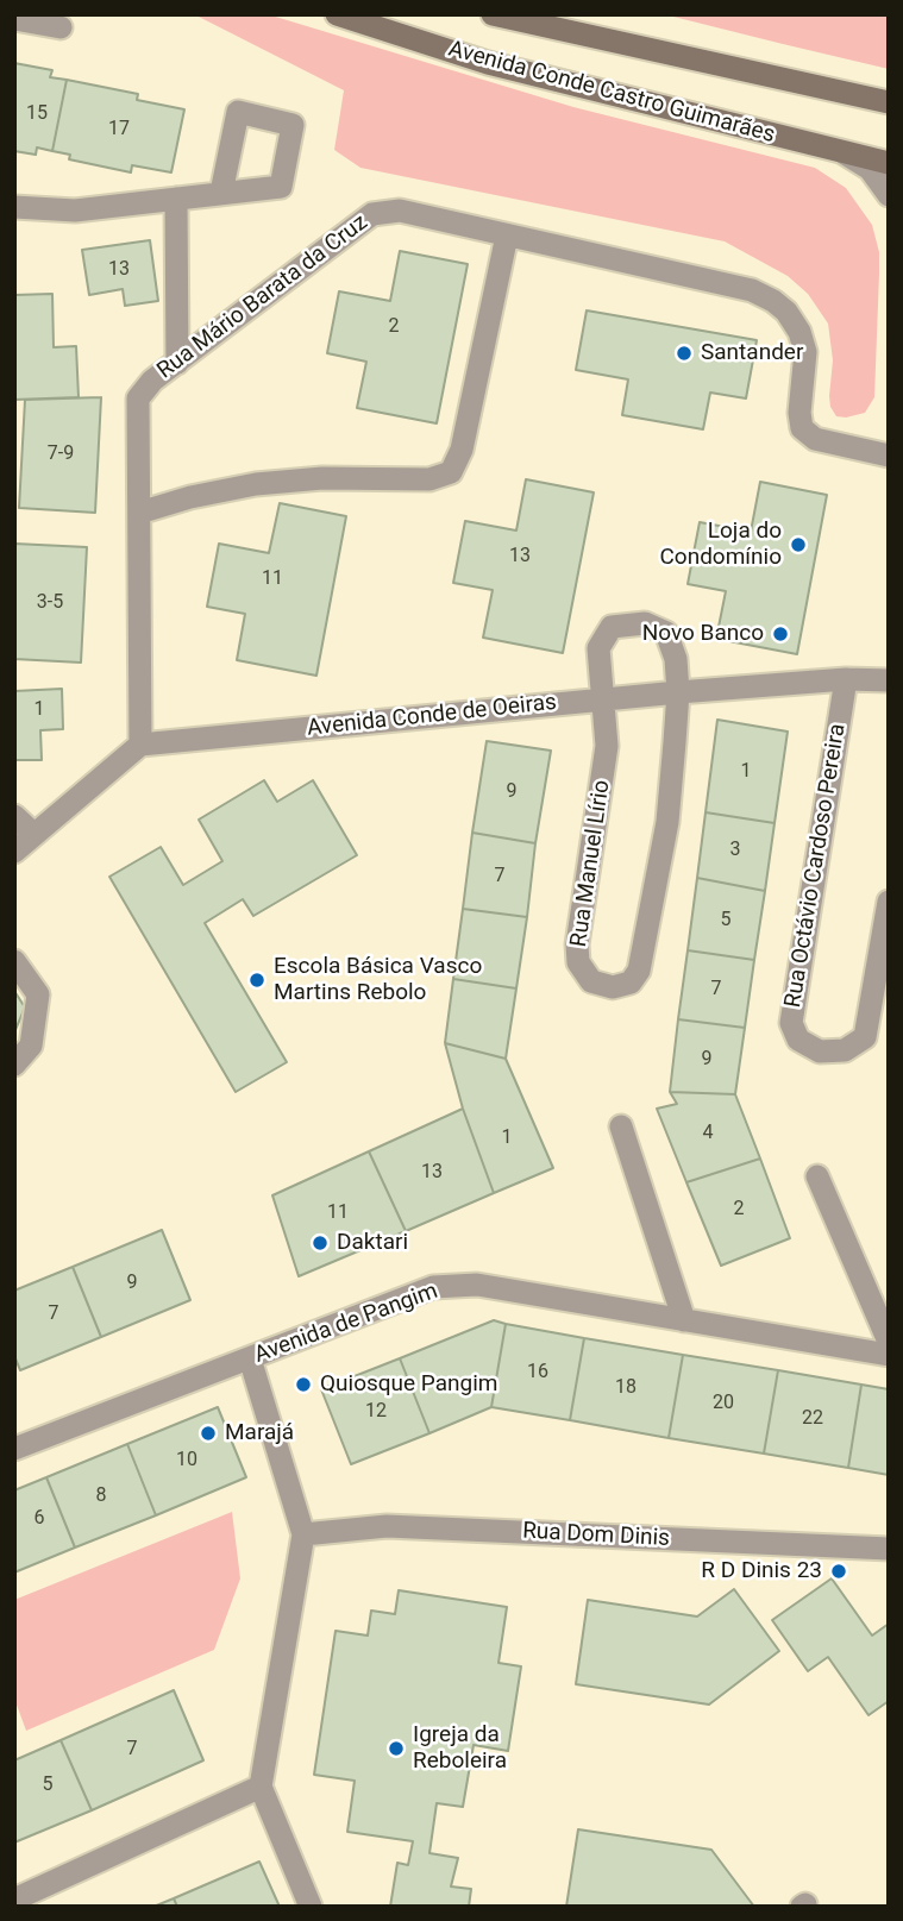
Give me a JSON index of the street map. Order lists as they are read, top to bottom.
{
  "streets": {
    "main road": ["Avenida Conde Castro Guimarães"],
    "street": [
      "Rua Mário Barata da Cruz",
      "Avenida Conde de Oeiras",
      "Rua Manuel Lírio",
      "Rua Octávio Cardoso Pereira",
      "Avenida de Pangim",
      "Rua Dom Dinis"
    ]
  },
  "crossings": [
    ["Rua Mário Barata da Cruz", "Avenida Conde de Oeiras"],
    ["Avenida Conde de Oeiras", "Rua Manuel Lírio"],
    ["Avenida Conde de Oeiras", "Rua Octávio Cardoso Pereira"]
  ],
  "places": [
    "Santander",
    "Loja do Condomínio",
    "Novo Banco",
    "Escola Básica Vasco Martins Rebolo",
    "Daktari",
    "Quiosque Pangim",
    "Marajá",
    "R D Dinis 23",
    "Igreja da Reboleira"
  ],
  "house_numbers": [
    "15",
    "17",
    "13",
    "2",
    "7-9",
    "13",
    "11",
    "3-5",
    "1",
    "1",
    "9",
    "3",
    "7",
    "5",
    "7",
    "9",
    "4",
    "1",
    "13",
    "2",
    "11",
    "9",
    "7",
    "16",
    "18",
    "20",
    "12",
    "22",
    "10",
    "8",
    "6",
    "7",
    "5"
  ]
}
